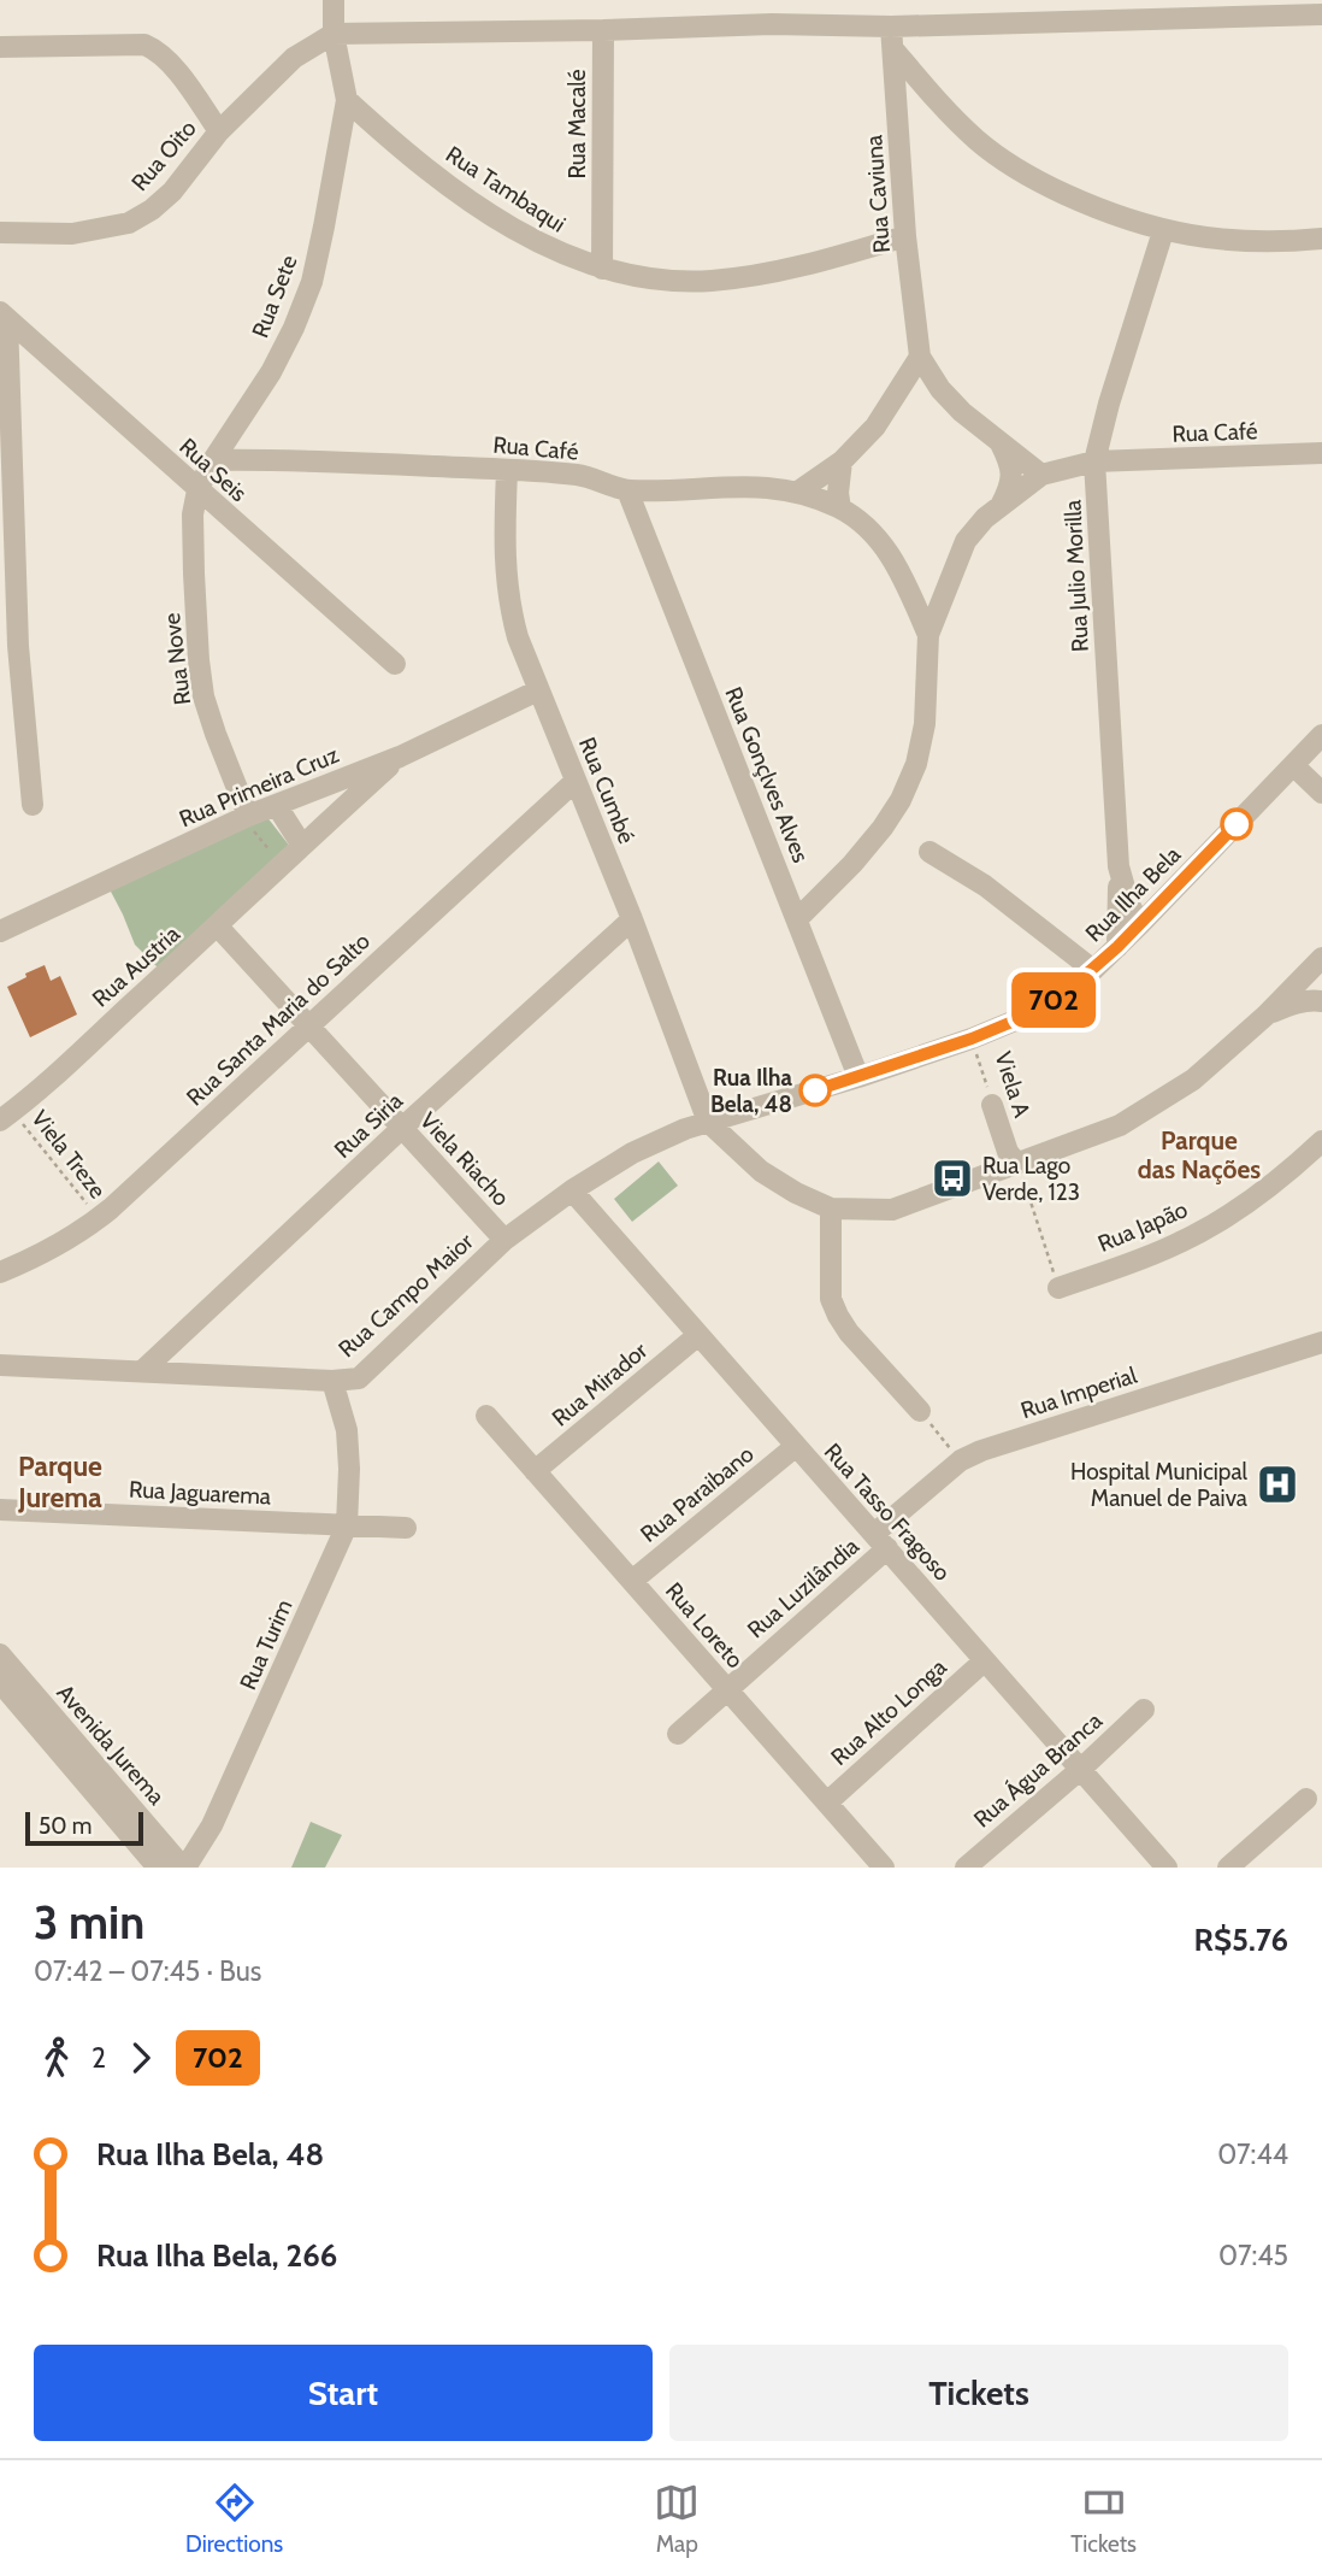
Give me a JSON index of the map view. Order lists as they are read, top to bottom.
{
  "streets": {
    "street": [
      "Rua Macalé",
      "Rua Oito",
      "Rua Tambaqui",
      "Rua Caviuna",
      "Rua Sete",
      "Rua Café",
      "Rua Seis",
      "Rua Julio Morilla",
      "Rua Nove",
      "Rua Gonçlves Alves",
      "Rua Primeira Cruz",
      "Rua Cumbé",
      "Rua Ilha Bela",
      "Rua Austria",
      "Rua Santa Maria do Salto",
      "Viela A",
      "Rua Siria",
      "Viela Riacho",
      "Rua Japão",
      "Rua Campo Maior",
      "Rua Mirador",
      "Rua Imperial",
      "Rua Jaguarema",
      "Rua Paraibano",
      "Rua Tasso Fragoso",
      "Rua Luzilândia",
      "Rua Loreto",
      "Rua Turim",
      "Rua Alto Longa",
      "Avenida Jurema",
      "Rua Água Branca"
    ],
    "path": ["Viela Treze"]
  },
  "crossings": [
    ["Rua Macalé", "Rua Tambaqui"],
    ["Rua Tambaqui", "Rua Caviuna"],
    ["Rua Tambaqui", "Rua Sete"],
    ["Rua Sete", "Rua Café"],
    ["Rua Sete", "Rua Seis"],
    ["Rua Sete", "Rua Nove"],
    ["Rua Café", "Rua Julio Morilla"],
    ["Rua Café", "Rua Gonçlves Alves"],
    ["Rua Café", "Rua Cumbé"],
    ["Rua Seis", "Rua Nove"],
    ["Rua Julio Morilla", "Rua Ilha Bela"],
    ["Rua Nove", "Rua Primeira Cruz"],
    ["Rua Gonçlves Alves", "Rua Ilha Bela"],
    ["Rua Primeira Cruz", "Rua Cumbé"],
    ["Rua Primeira Cruz", "Rua Austria"],
    ["Rua Cumbé", "Rua Ilha Bela"],
    ["Rua Cumbé", "Rua Santa Maria do Salto"],
    ["Rua Cumbé", "Rua Siria"],
    ["Rua Cumbé", "Rua Campo Maior"],
    ["Rua Ilha Bela", "Viela A"],
    ["Rua Ilha Bela", "Rua Campo Maior"],
    ["Rua Austria", "Viela Treze"],
    ["Rua Austria", "Viela Riacho"],
    ["Rua Santa Maria do Salto", "Viela Treze"],
    ["Rua Santa Maria do Salto", "Viela Riacho"],
    ["Rua Siria", "Viela Riacho"],
    ["Rua Siria", "Rua Campo Maior"],
    ["Viela Riacho", "Rua Campo Maior"],
    ["Rua Campo Maior", "Rua Tasso Fragoso"],
    ["Rua Campo Maior", "Rua Turim"],
    ["Rua Mirador", "Rua Tasso Fragoso"],
    ["Rua Mirador", "Rua Loreto"],
    ["Rua Imperial", "Rua Tasso Fragoso"],
    ["Rua Imperial", "Rua Luzilândia"],
    ["Rua Jaguarema", "Rua Turim"],
    ["Rua Paraibano", "Rua Tasso Fragoso"],
    ["Rua Paraibano", "Rua Loreto"],
    ["Rua Tasso Fragoso", "Rua Luzilândia"],
    ["Rua Tasso Fragoso", "Rua Alto Longa"],
    ["Rua Tasso Fragoso", "Rua Água Branca"],
    ["Rua Luzilândia", "Rua Loreto"],
    ["Rua Loreto", "Rua Alto Longa"],
    ["Rua Turim", "Avenida Jurema"]
  ],
  "districts": ["Parque das Nações", "Parque Jurema"],
  "places": {
    "other": ["Rua Ilha Bela, 48"],
    "bus stop": ["Rua Lago Verde, 123"],
    "hospital": ["Hospital Municipal Manuel de Paiva"]
  },
  "lines": ["bus line 702"],
  "scale_bar": "50 m",
  "page": {
    "on_map": "702",
    "scale": "50 m",
    "heading": ["3 min", "07:42 – 07:45 · Bus", "R$5.76"],
    "legs": ["2", "702"],
    "list": [
      {
        "name": "Rua Ilha Bela, 48",
        "value": "07:44"
      },
      {
        "name": "Rua Ilha Bela, 266",
        "value": "07:45"
      }
    ],
    "buttons": ["Start", "Tickets"],
    "tabs": ["Directions", "Map", "Tickets"]
  }
}
